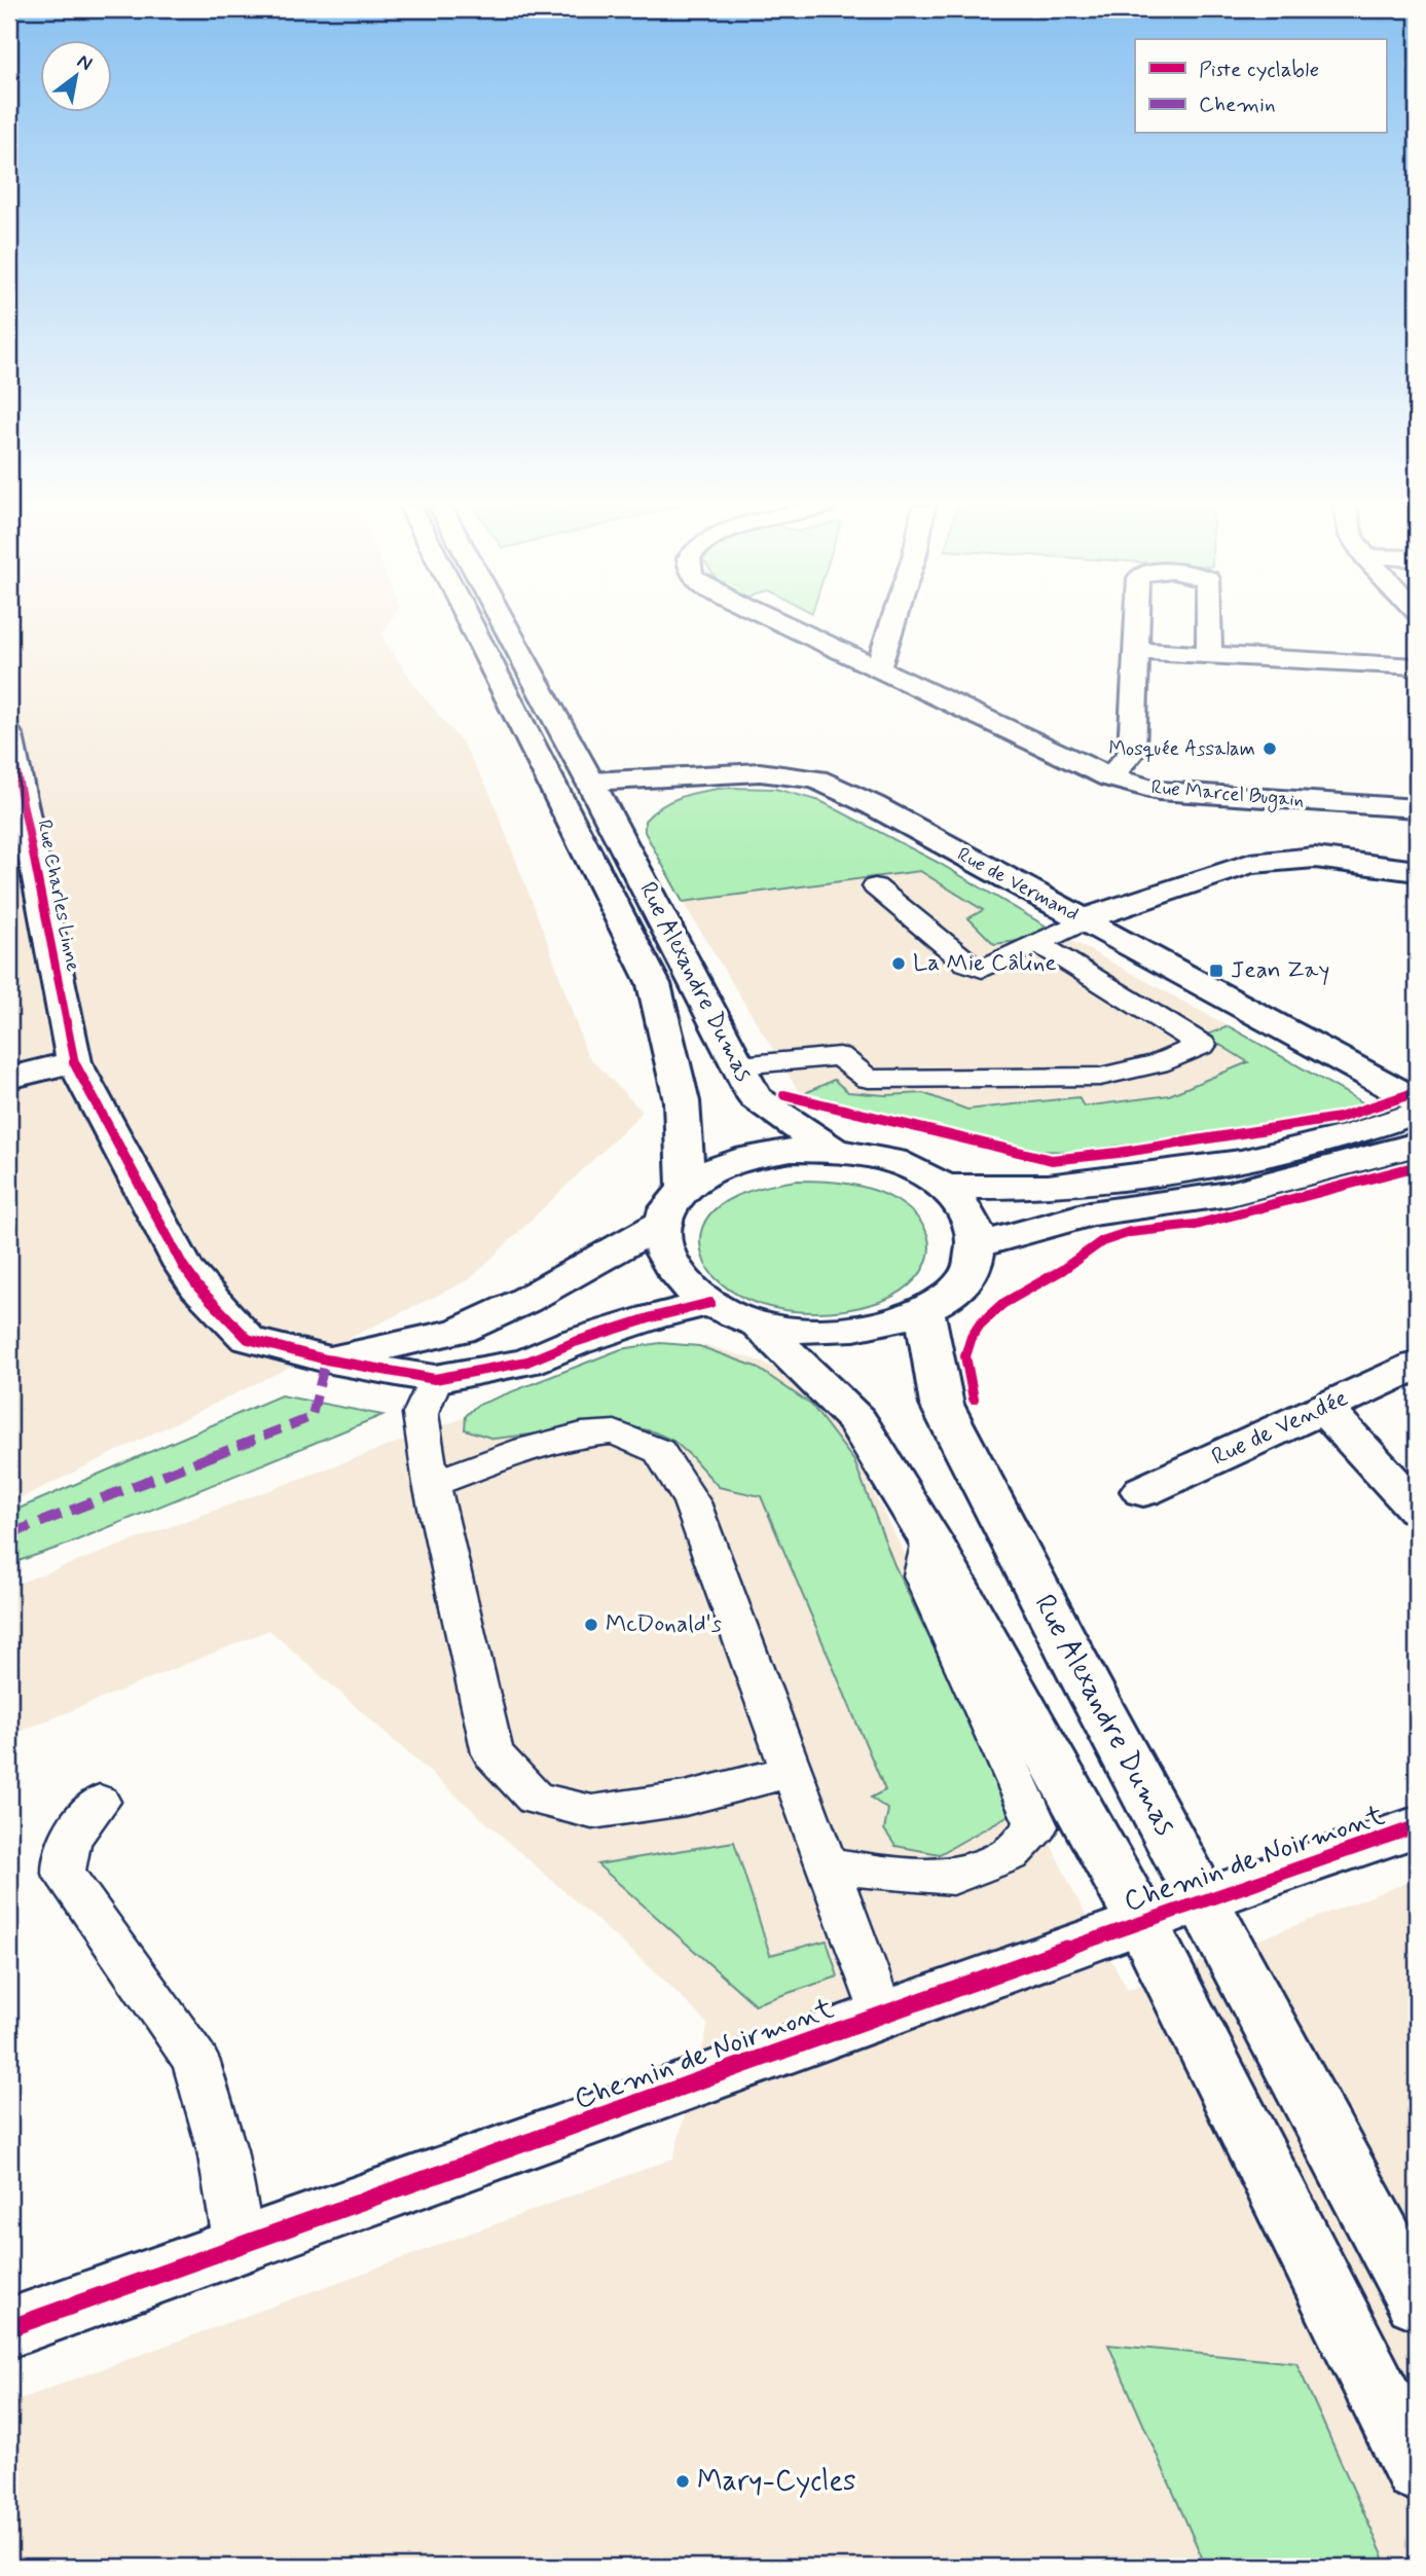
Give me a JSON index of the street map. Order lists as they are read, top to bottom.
{
  "streets": {
    "street": [
      "Rue Marcel Bugain",
      "Rue de Vermand",
      "Rue Charles Linne",
      "Rue Alexandre Dumas",
      "Rue de Vendée",
      "Chemin de Noirmont"
    ]
  },
  "crossings": [
    ["Rue de Vermand", "Rue Alexandre Dumas"],
    ["Rue Charles Linne", "Rue Alexandre Dumas"],
    ["Rue Alexandre Dumas", "Chemin de Noirmont"]
  ],
  "places": {
    "other": [
      "Mosquée Assalam",
      "La Mie Câline",
      "McDonald's",
      "Mary-Cycles"
    ],
    "transit": ["Jean Zay"]
  },
  "legend": ["Piste cyclable", "Chemin"],
  "north": "top right"
}
